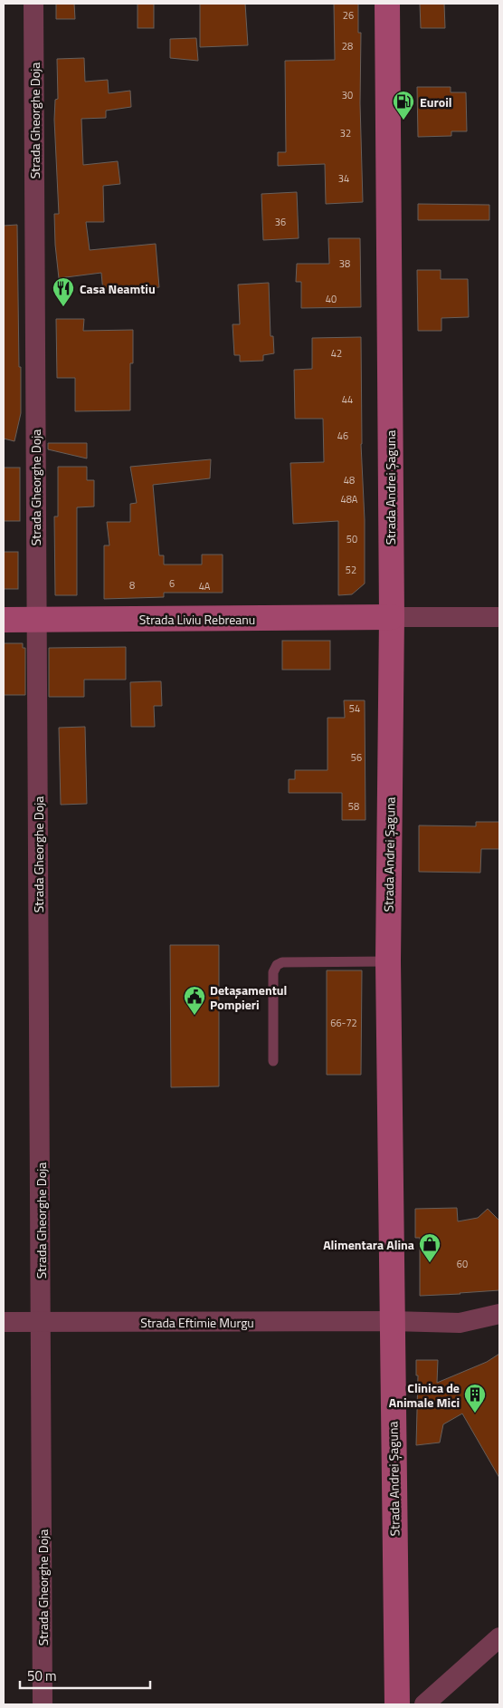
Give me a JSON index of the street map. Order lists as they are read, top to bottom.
{
  "streets": {
    "main road": ["Strada Andrei Șaguna", "Strada Liviu Rebreanu"],
    "street": ["Strada Gheorghe Doja", "Strada Eftimie Murgu"]
  },
  "crossings": [
    ["Strada Gheorghe Doja", "Strada Liviu Rebreanu"],
    ["Strada Gheorghe Doja", "Strada Eftimie Murgu"],
    ["Strada Andrei Șaguna", "Strada Liviu Rebreanu"],
    ["Strada Andrei Șaguna", "Strada Eftimie Murgu"]
  ],
  "places": {
    "fuel station": ["Euroil"],
    "restaurant": ["Casa Neamtiu"],
    "public building": ["Detașamentul Pompieri"],
    "shop": ["Alimentara Alina"],
    "building": ["Clinica de Animale Mici"]
  },
  "house_numbers": [
    "26",
    "28",
    "30",
    "32",
    "34",
    "36",
    "38",
    "40",
    "42",
    "44",
    "46",
    "48",
    "48A",
    "50",
    "52",
    "6",
    "8",
    "4A",
    "54",
    "56",
    "58",
    "66-72",
    "60"
  ],
  "scale_bar": "50 m"
}
